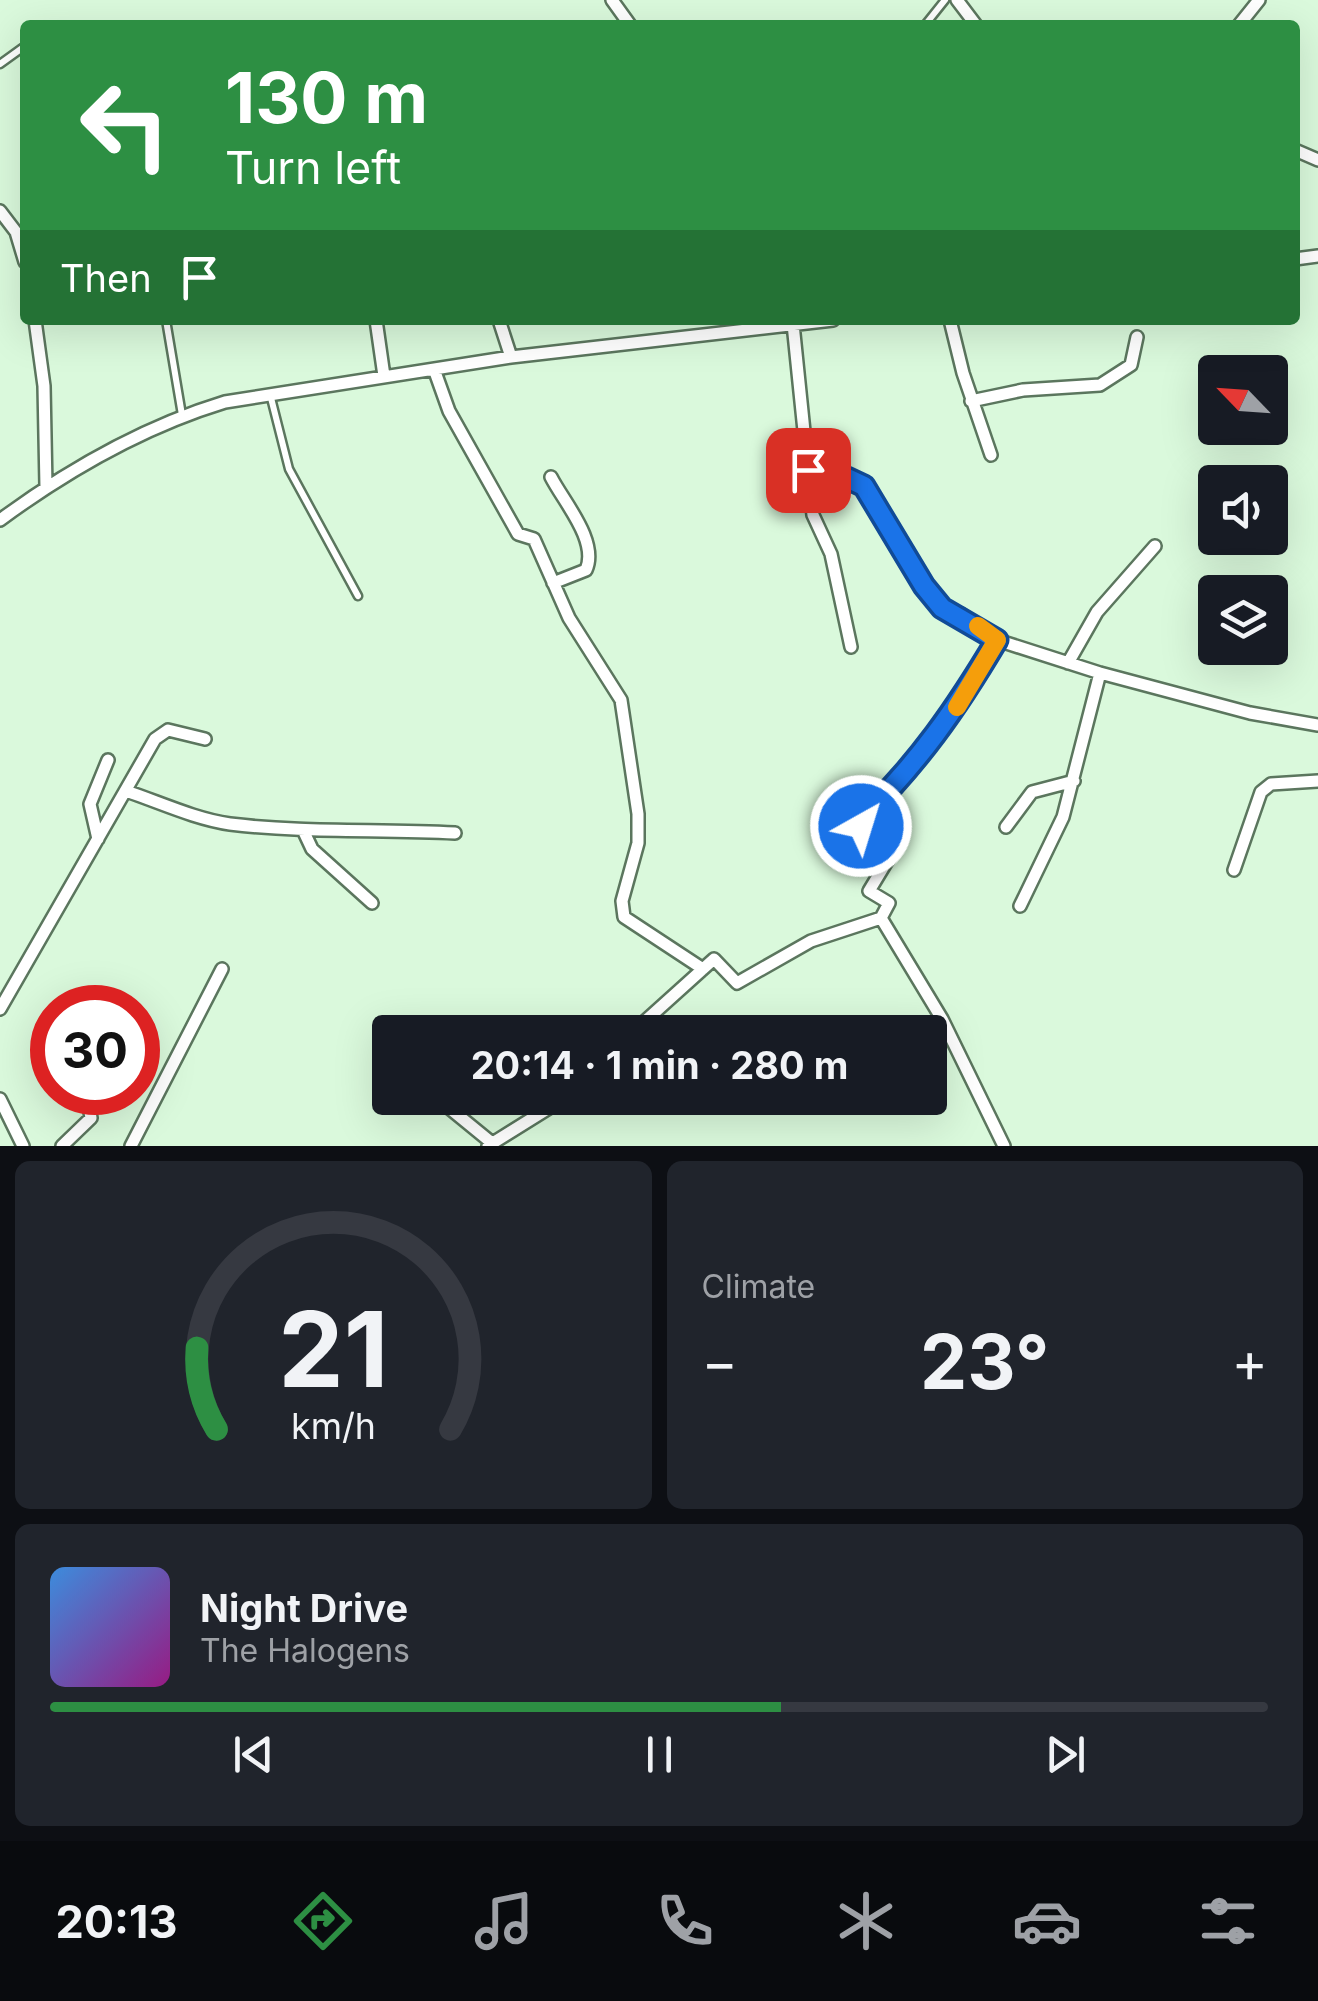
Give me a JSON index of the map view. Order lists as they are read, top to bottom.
{
  "north": "top left",
  "page": {
    "turn": ["130 m", "Turn left"],
    "then": "Then",
    "limit": "30",
    "trip": "20:14 · 1 min · 280 m",
    "tile": "Climate",
    "heat": ["−", "23°", "+"],
    "song": ["Night Drive", "The Halogens"],
    "tabs": "20:13",
    "gauge": ["21", "km/h"]
  }
}
